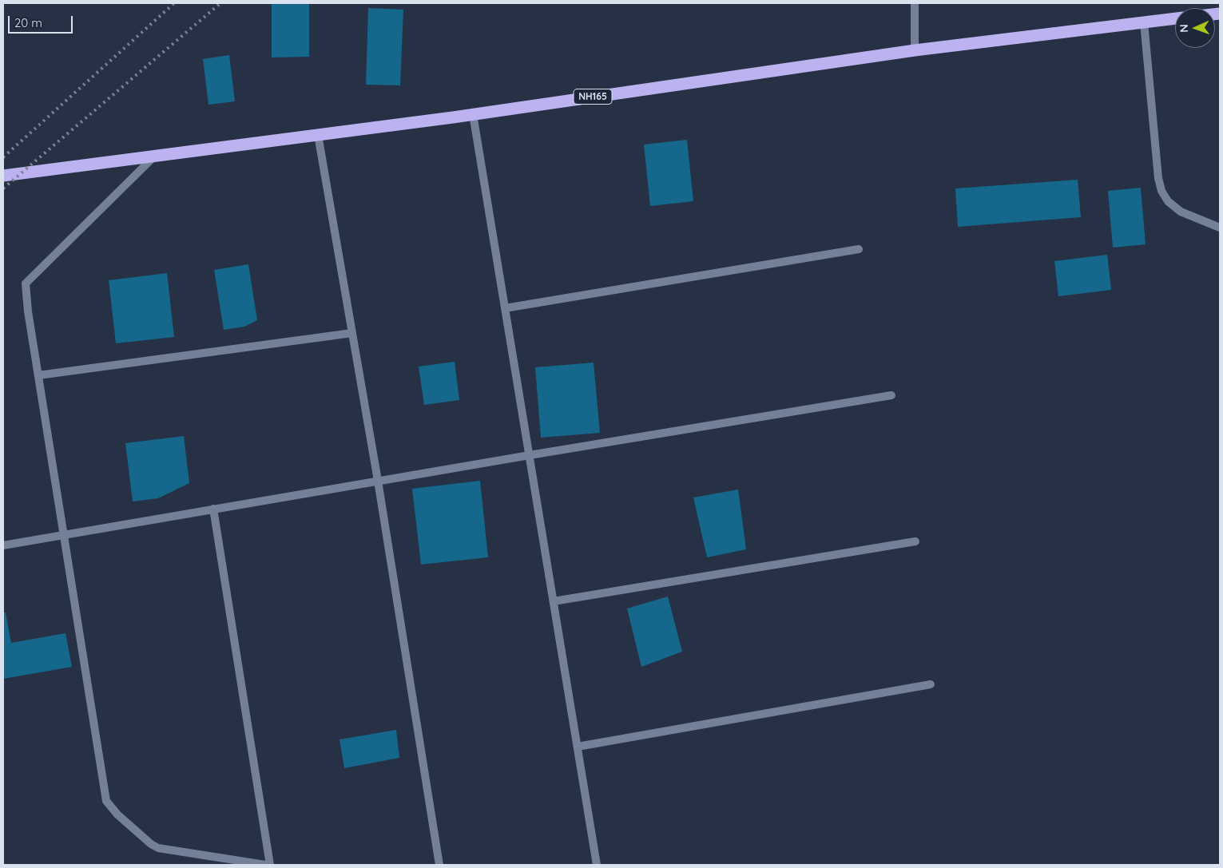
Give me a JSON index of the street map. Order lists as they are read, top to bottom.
{
  "streets": {
    "highway": ["NH165"]
  },
  "scale_bar": "20 m",
  "north": "left"
}
